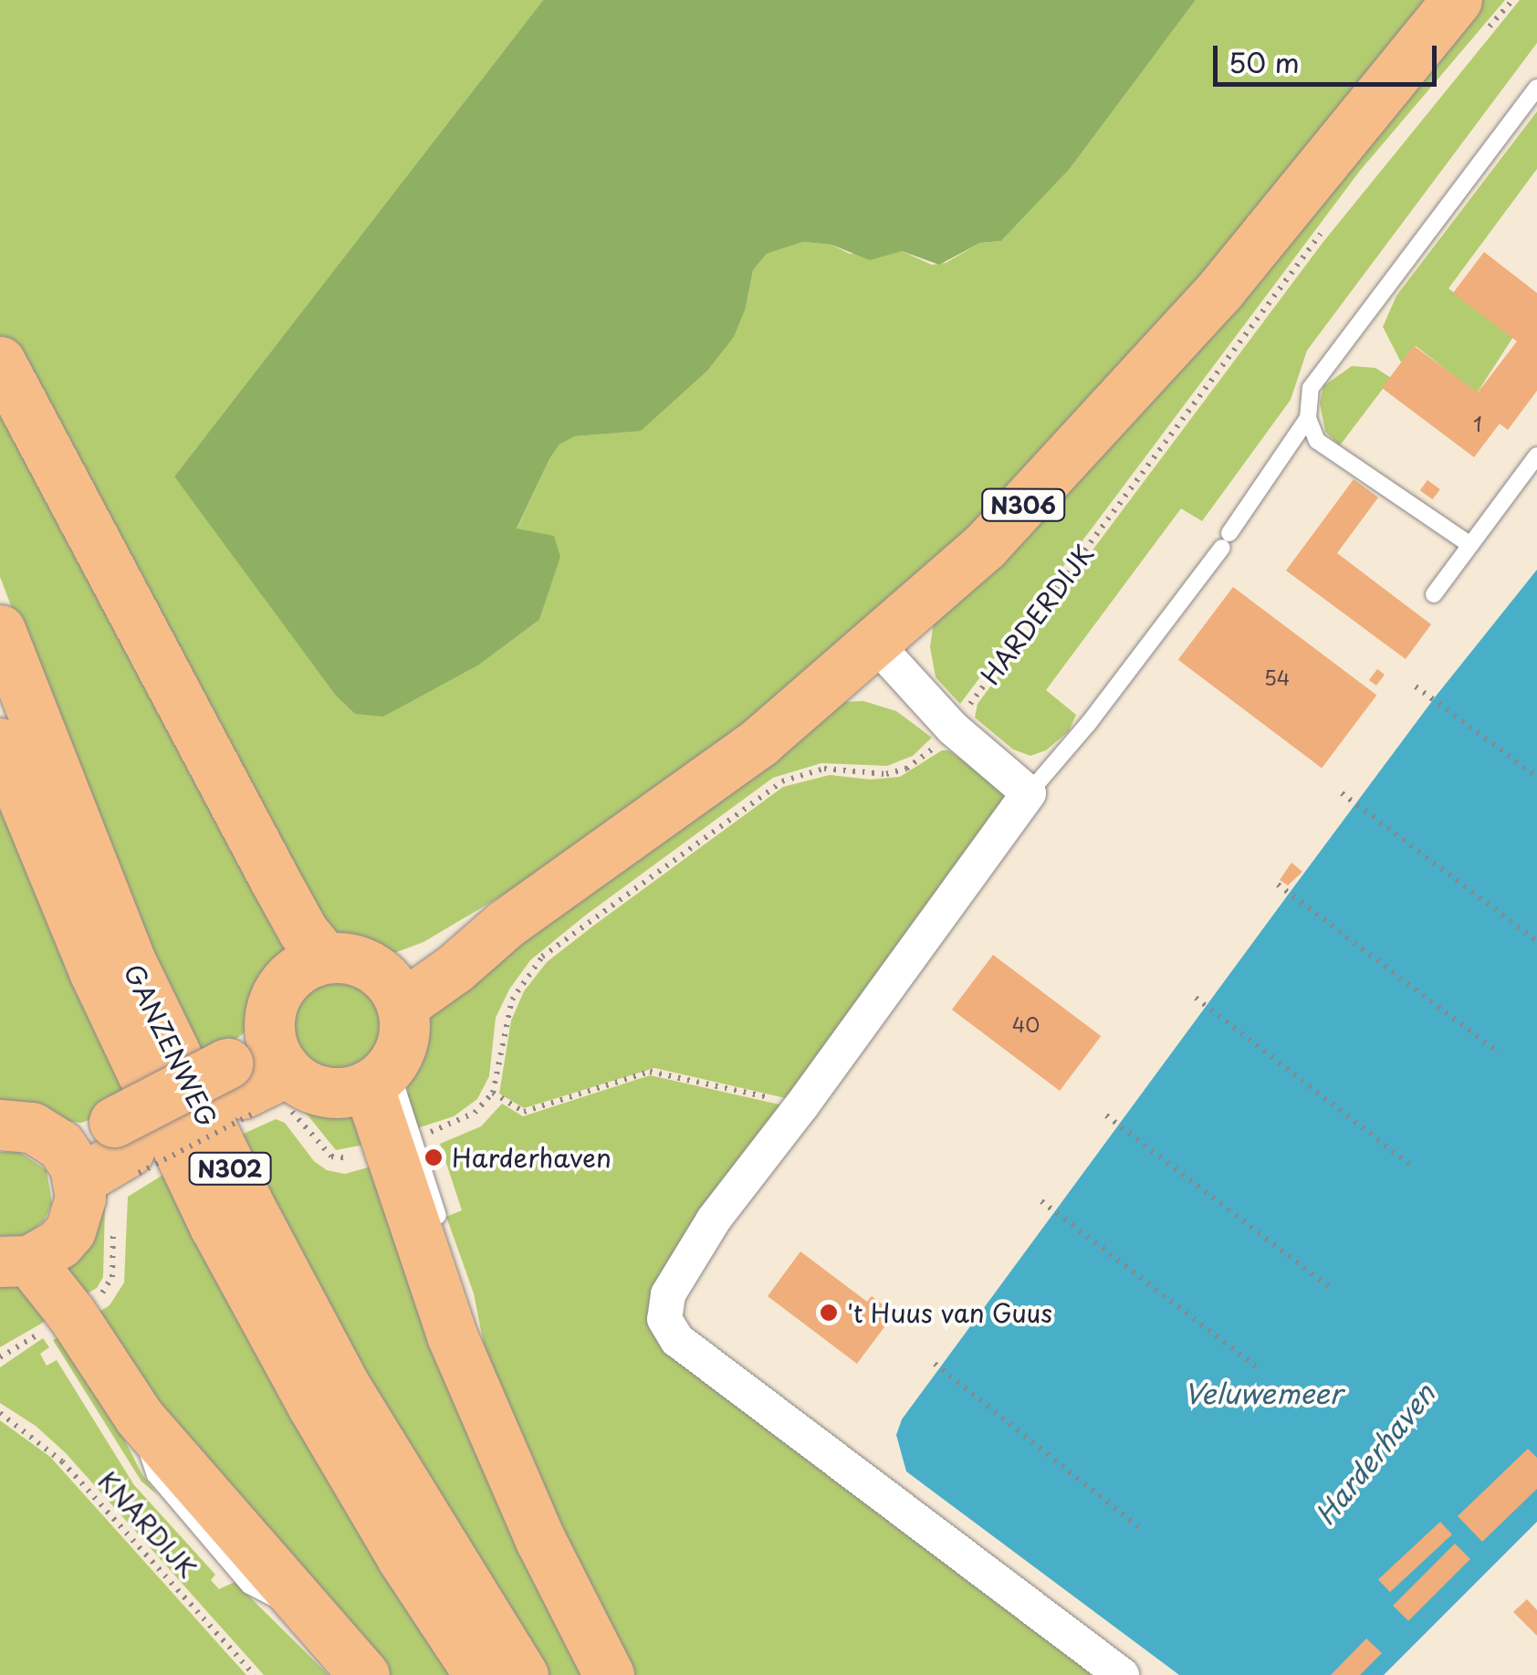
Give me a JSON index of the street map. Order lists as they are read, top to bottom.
{
  "streets": {
    "main road": ["N306", "GANZENWEG", "N302"],
    "path": ["HARDERDIJK", "KNARDIJK"]
  },
  "water": ["Veluwemeer", "Harderhaven"],
  "places": ["Harderhaven", "'t Huus van Guus"],
  "house_numbers": ["1", "54", "40"],
  "scale_bar": "50 m"
}
